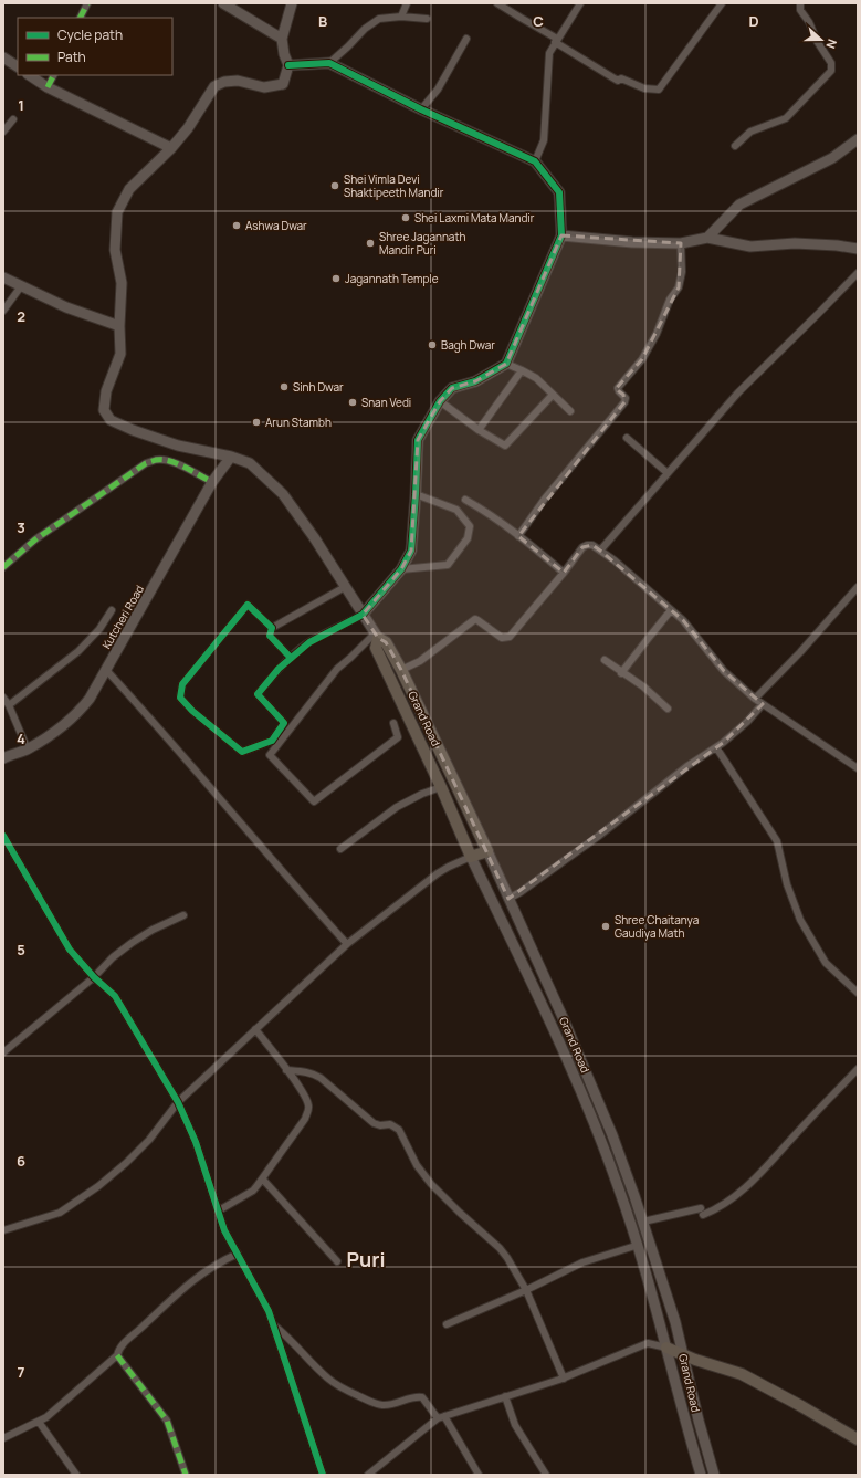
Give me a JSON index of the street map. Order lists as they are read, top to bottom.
{
  "streets": {
    "main road": ["Kutcheri Road", "Grand Road"]
  },
  "crossings": [
    ["Kutcheri Road", "Grand Road"]
  ],
  "districts": ["Puri"],
  "places": [
    "Shei Vimla Devi Shaktipeeth Mandir",
    "Shei Laxmi Mata Mandir",
    "Ashwa Dwar",
    "Shree Jagannath Mandir Puri",
    "Jagannath Temple",
    "Bagh Dwar",
    "Sinh Dwar",
    "Snan Vedi",
    "Arun Stambh",
    "Shree Chaitanya Gaudiya Math"
  ],
  "legend": ["Cycle path", "Path"],
  "north": "right",
  "grid": {
    "columns": ["B", "C", "D"],
    "rows": [
      "1",
      "2",
      "3",
      "4",
      "5",
      "6",
      "7"
    ]
  }
}
